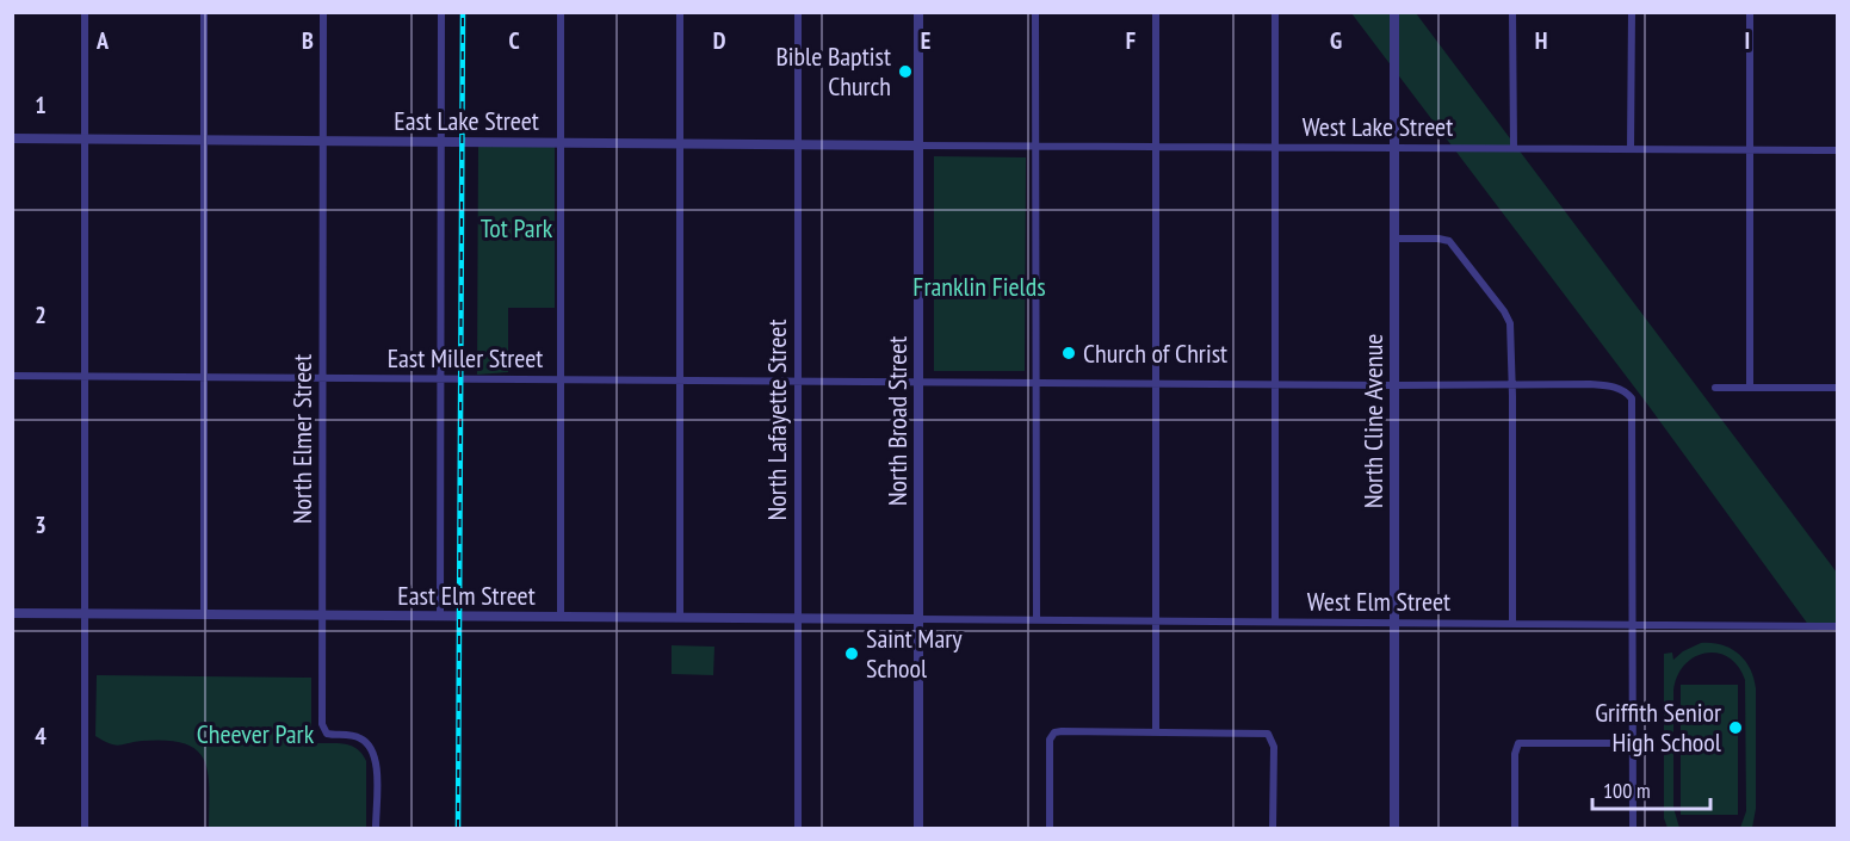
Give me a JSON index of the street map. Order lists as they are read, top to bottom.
{
  "streets": {
    "street": [
      "East Lake Street",
      "West Lake Street",
      "East Miller Street",
      "North Lafayette Street",
      "North Broad Street",
      "North Cline Avenue",
      "North Elmer Street",
      "East Elm Street",
      "West Elm Street"
    ]
  },
  "crossings": [
    ["East Lake Street", "West Lake Street"],
    ["East Lake Street", "North Lafayette Street"],
    ["East Lake Street", "North Broad Street"],
    ["East Lake Street", "North Elmer Street"],
    ["West Lake Street", "North Broad Street"],
    ["West Lake Street", "North Cline Avenue"],
    ["East Miller Street", "North Lafayette Street"],
    ["East Miller Street", "North Broad Street"],
    ["East Miller Street", "North Cline Avenue"],
    ["East Miller Street", "North Elmer Street"],
    ["East Miller Street", "West Elm Street"],
    ["North Lafayette Street", "East Elm Street"],
    ["North Broad Street", "East Elm Street"],
    ["North Broad Street", "West Elm Street"],
    ["North Cline Avenue", "West Elm Street"],
    ["North Elmer Street", "East Elm Street"],
    ["East Elm Street", "West Elm Street"]
  ],
  "parks": ["Tot Park", "Franklin Fields", "Cheever Park"],
  "places": [
    "Bible Baptist Church",
    "Church of Christ",
    "Saint Mary School",
    "Griffith Senior High School"
  ],
  "scale_bar": "100 m",
  "grid": {
    "columns": [
      "A",
      "B",
      "C",
      "D",
      "E",
      "F",
      "G",
      "H",
      "I"
    ],
    "rows": [
      "1",
      "2",
      "3",
      "4"
    ]
  }
}
